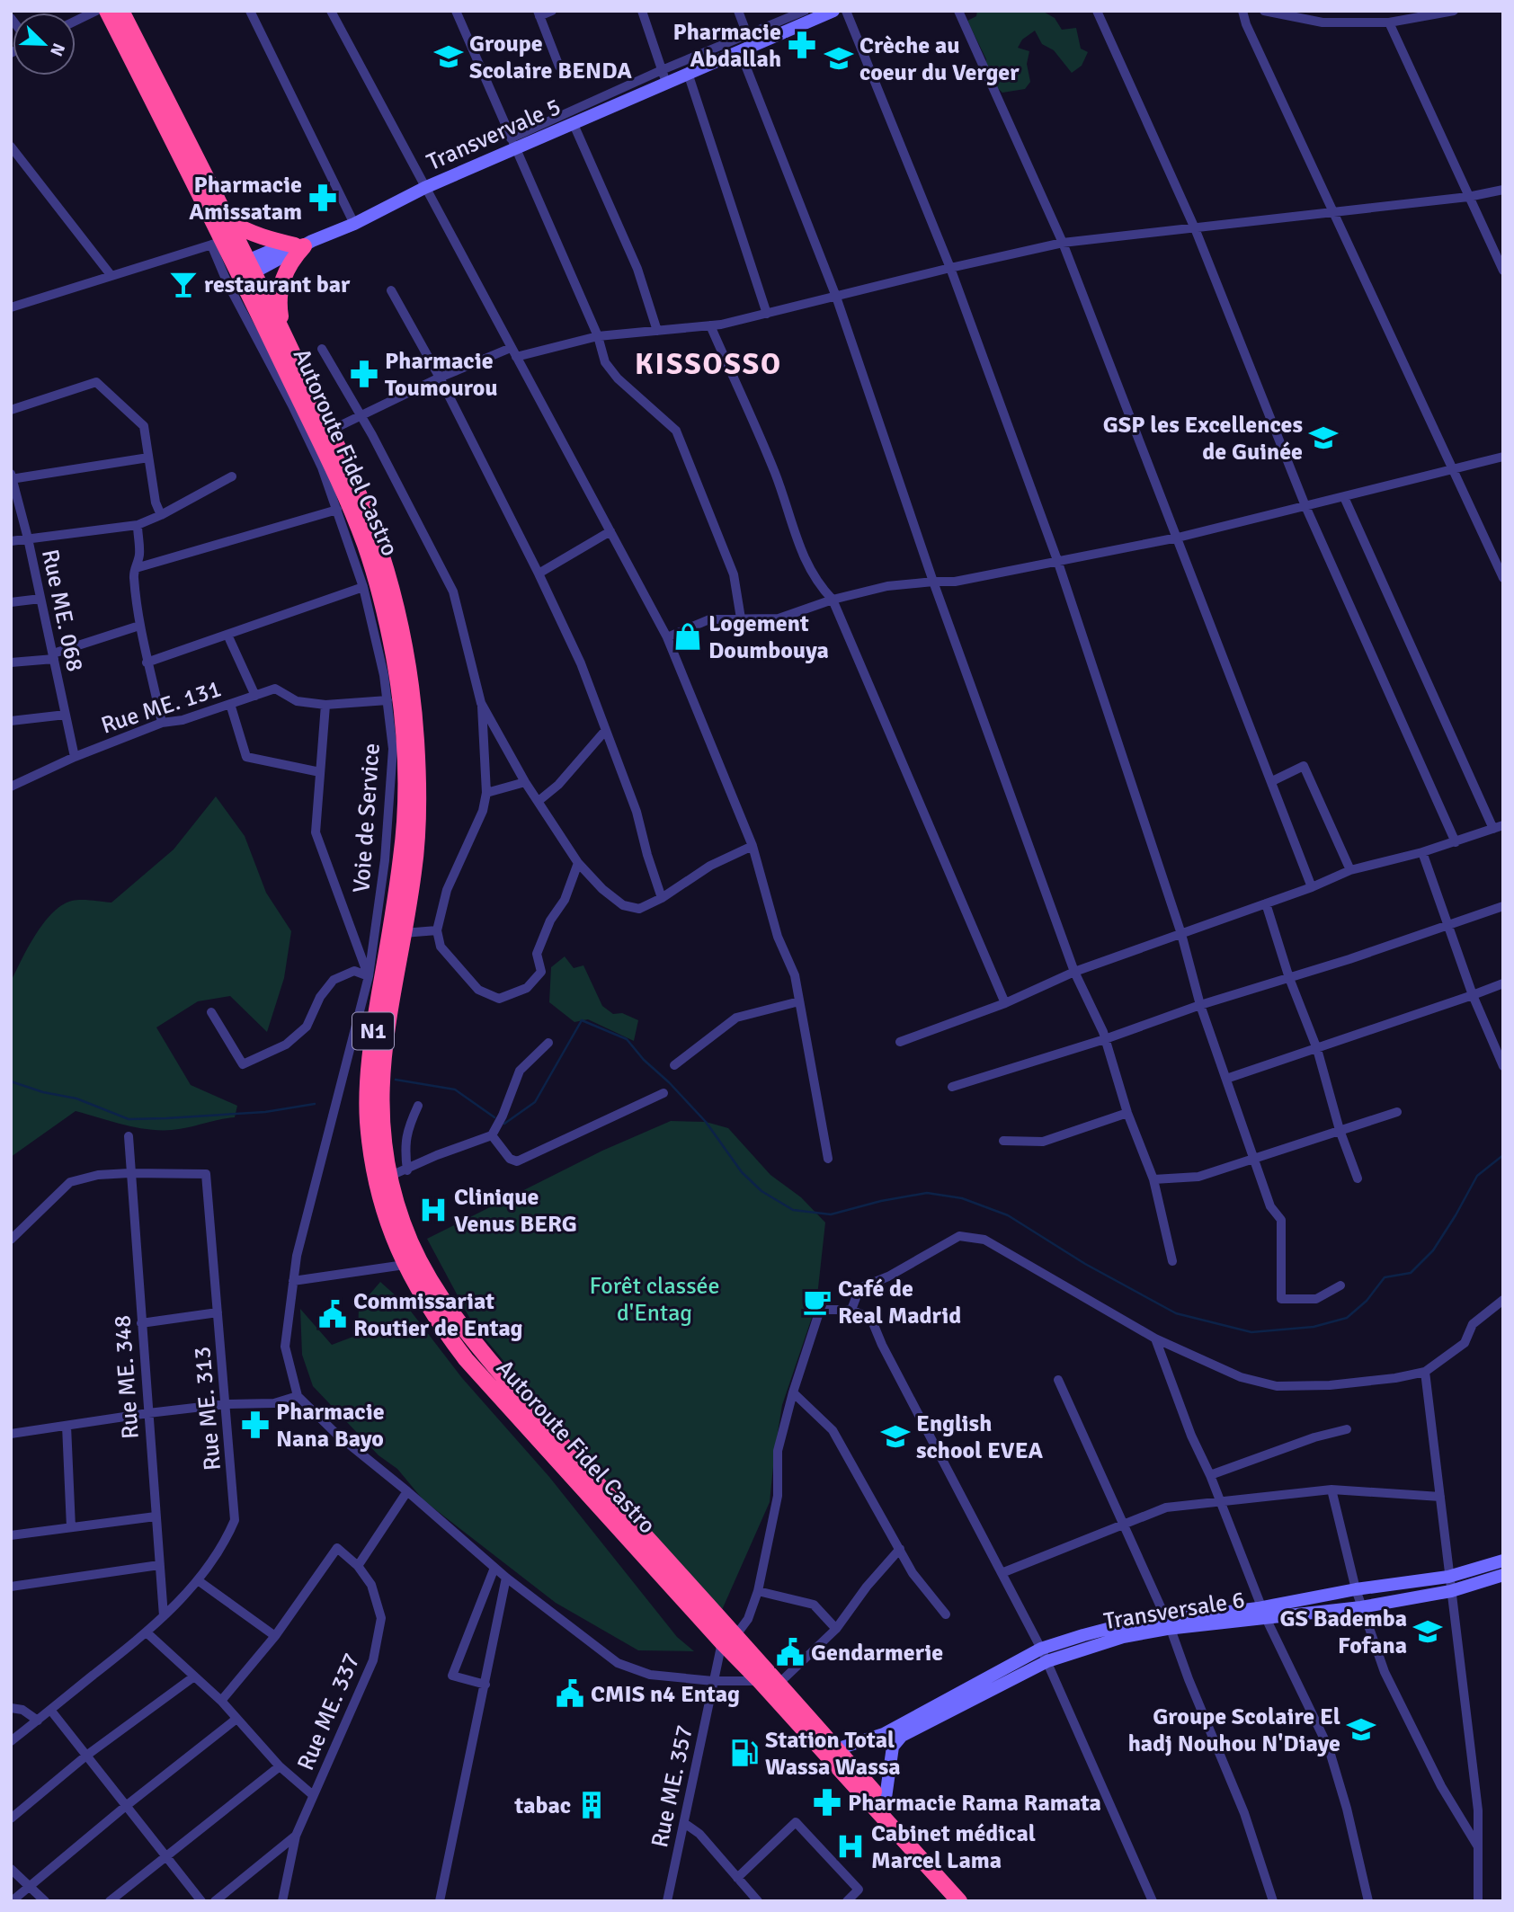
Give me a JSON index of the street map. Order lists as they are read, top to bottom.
{
  "streets": {
    "highway": ["Autoroute Fidel Castro", "N1"],
    "main road": ["Transvervale 5", "Transversale 6"],
    "street": [
      "Rue ME. 068",
      "Rue ME. 131",
      "Voie de Service",
      "Rue ME. 348",
      "Rue ME. 313",
      "Rue ME. 337",
      "Rue ME. 357"
    ]
  },
  "crossings": [
    ["Transvervale 5", "Autoroute Fidel Castro"],
    ["Autoroute Fidel Castro", "Voie de Service"],
    ["Autoroute Fidel Castro", "Transversale 6"],
    ["Autoroute Fidel Castro", "Rue ME. 357"],
    ["Rue ME. 068", "Rue ME. 131"],
    ["Rue ME. 131", "Voie de Service"],
    ["Rue ME. 348", "Rue ME. 313"]
  ],
  "districts": ["KISSOSSO"],
  "parks": ["Forêt classée d'Entag"],
  "places": {
    "pharmacy": [
      "Pharmacie Abdallah",
      "Pharmacie Amissatam",
      "Pharmacie Toumourou",
      "Pharmacie Nana Bayo",
      "Pharmacie Rama Ramata"
    ],
    "school or university": [
      "Groupe Scolaire BENDA",
      "Crèche au coeur du Verger",
      "GSP les Excellences de Guinée",
      "English school EVEA",
      "GS Bademba Fofana",
      "Groupe Scolaire El hadj Nouhou N'Diaye"
    ],
    "bar": ["restaurant bar"],
    "shop": ["Logement Doumbouya"],
    "hospital": ["Clinique Venus BERG", "Cabinet médical Marcel Lama"],
    "cafe": ["Café de Real Madrid"],
    "public building": ["Commissariat Routier de Entag", "Gendarmerie", "CMIS n4 Entag"],
    "fuel station": ["Station Total Wassa Wassa"],
    "building": ["tabac"]
  },
  "north": "bottom right"
}
